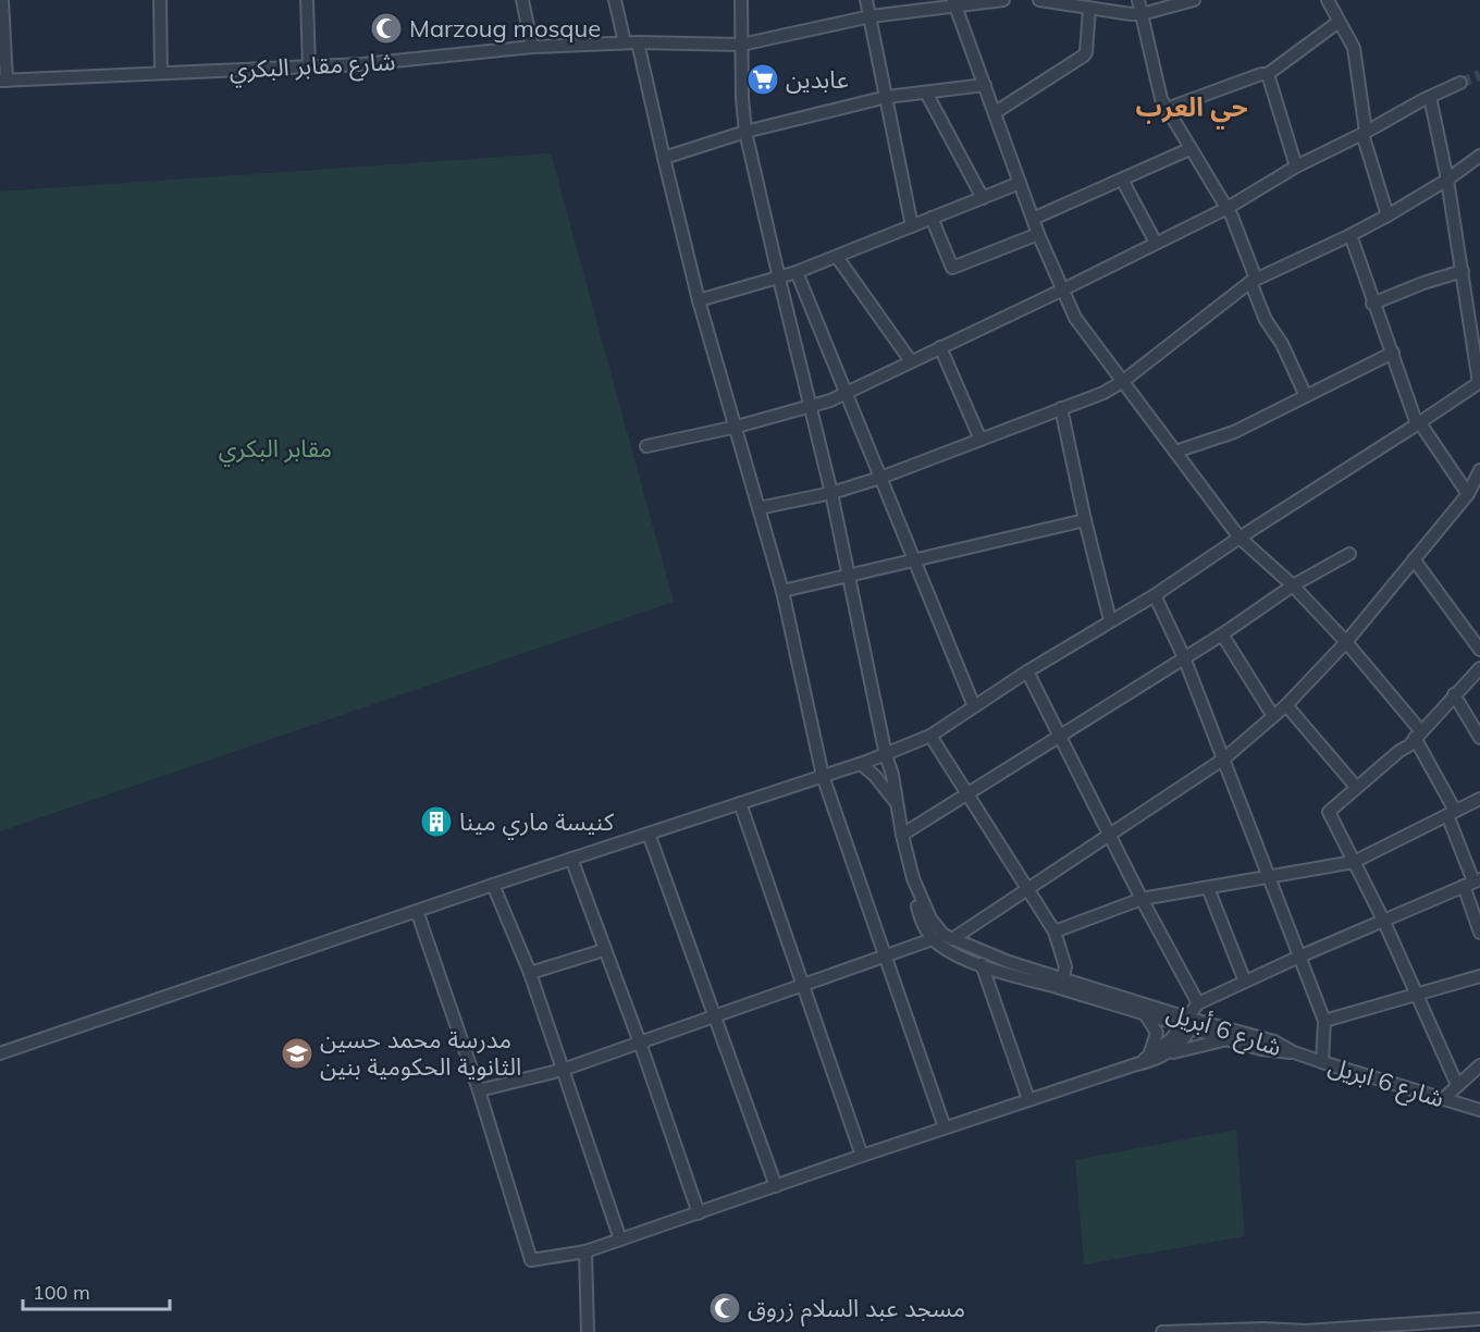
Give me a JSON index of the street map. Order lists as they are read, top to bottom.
{
  "streets": {
    "street": ["شارع مقابر البكري", "شارع 6 أبريل", "شارع 6 ابريل"]
  },
  "crossings": [
    ["شارع مقابر البكري", "شارع 6 أبريل"],
    ["شارع 6 أبريل", "شارع 6 ابريل"]
  ],
  "districts": ["حي العرب"],
  "parks": ["مقابر البكري"],
  "places": {
    "mosque": ["Marzoug mosque", "مسجد عبد السلام زروق"],
    "supermarket": ["عابدين"],
    "building": ["كنيسة ماري مينا"],
    "school or university": ["مدرسة محمد حسين الثانوية الحكومية بنين"]
  },
  "scale_bar": "100 m"
}
